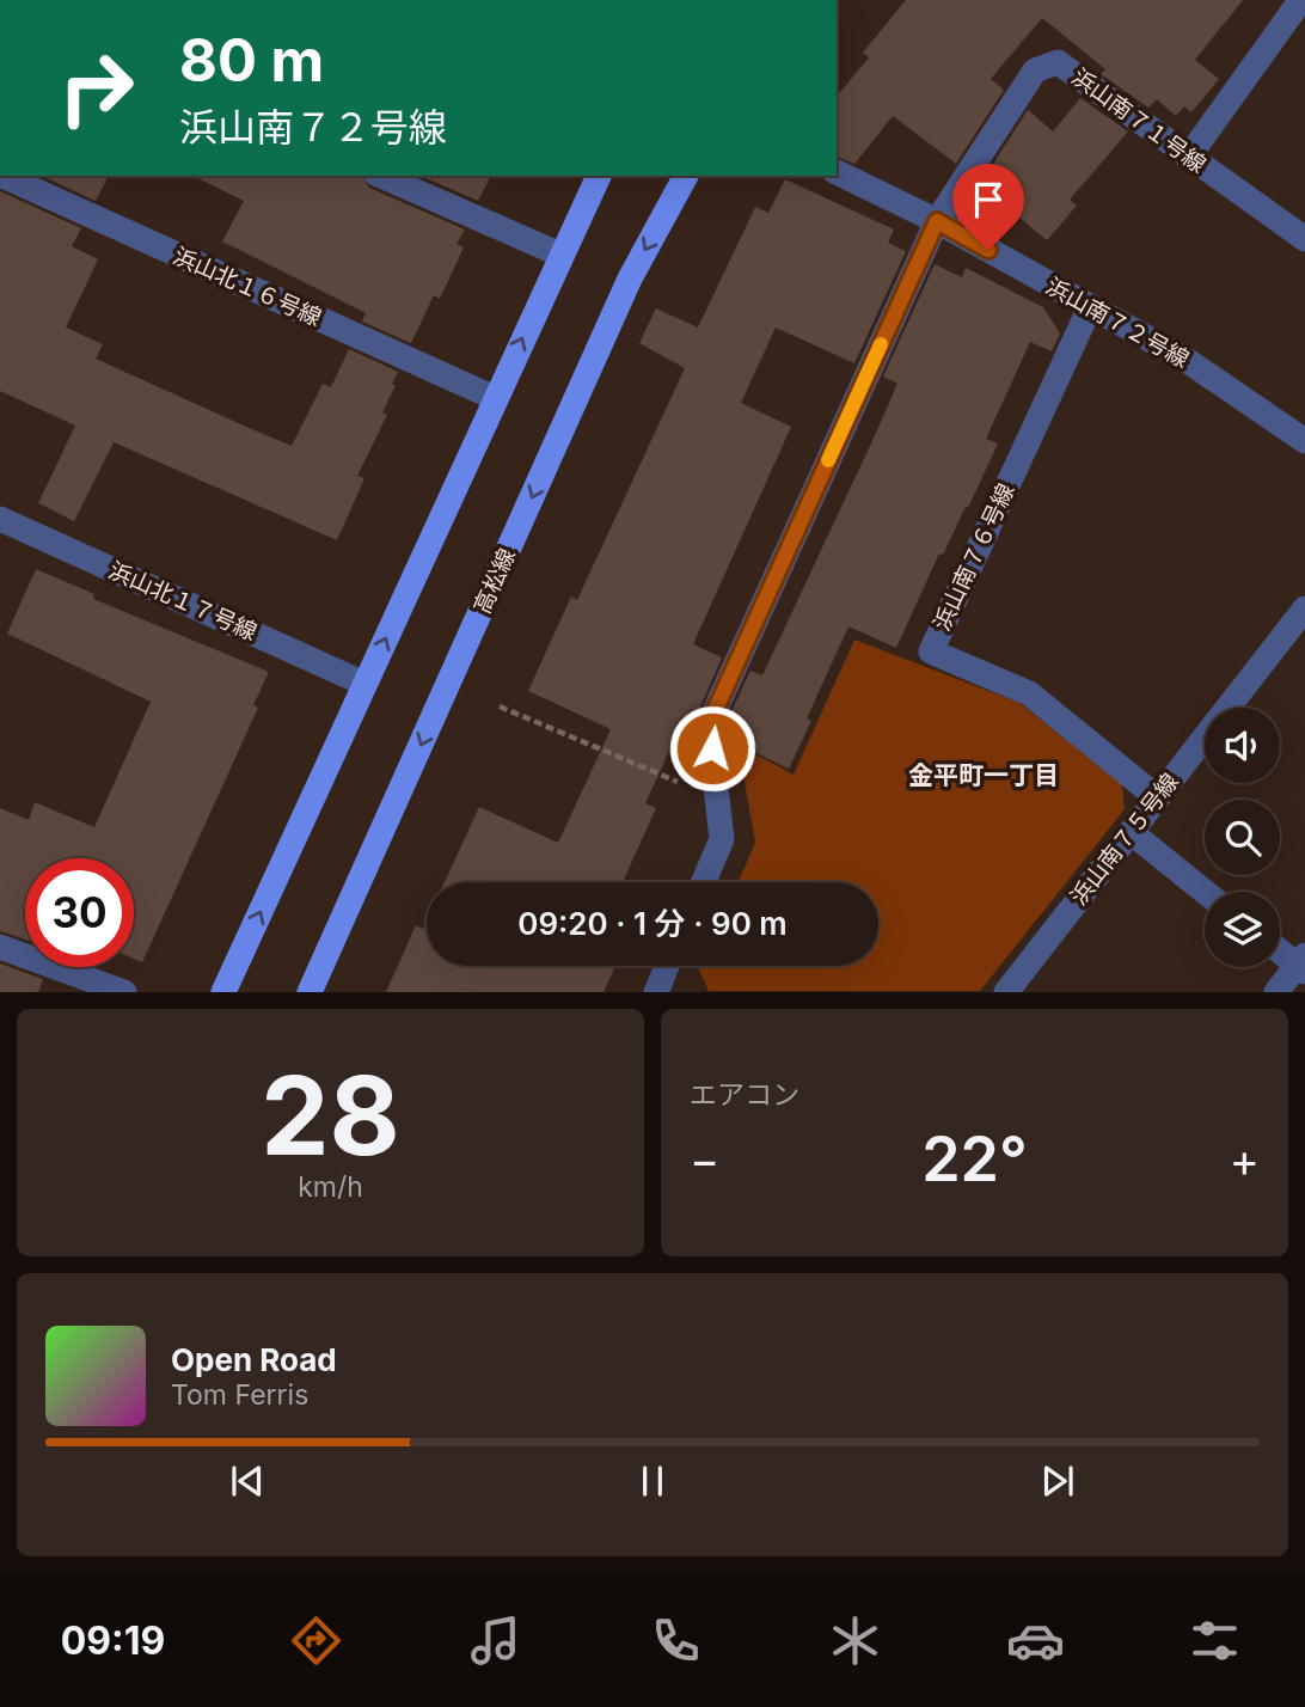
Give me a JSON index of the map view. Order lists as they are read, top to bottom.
{
  "streets": {
    "main road": ["高松線"],
    "street": [
      "浜山南７１号線",
      "浜山北１６号線",
      "浜山南７２号線",
      "浜山南７６号線",
      "浜山北１７号線",
      "浜山南７５号線"
    ]
  },
  "crossings": [
    ["浜山南７１号線", "浜山南７２号線"],
    ["浜山南７２号線", "浜山南７６号線"],
    ["浜山南７６号線", "浜山南７５号線"]
  ],
  "districts": ["金平町一丁目"],
  "page": {
    "turn": ["80 m", "浜山南７２号線"],
    "limit": "30",
    "trip": "09:20 · 1 分 · 90 m",
    "tile": [
      ["28", "km/h"],
      "エアコン"
    ],
    "heat": ["−", "22°", "+"],
    "song": ["Open Road", "Tom Ferris"],
    "tabs": "09:19"
  }
}
